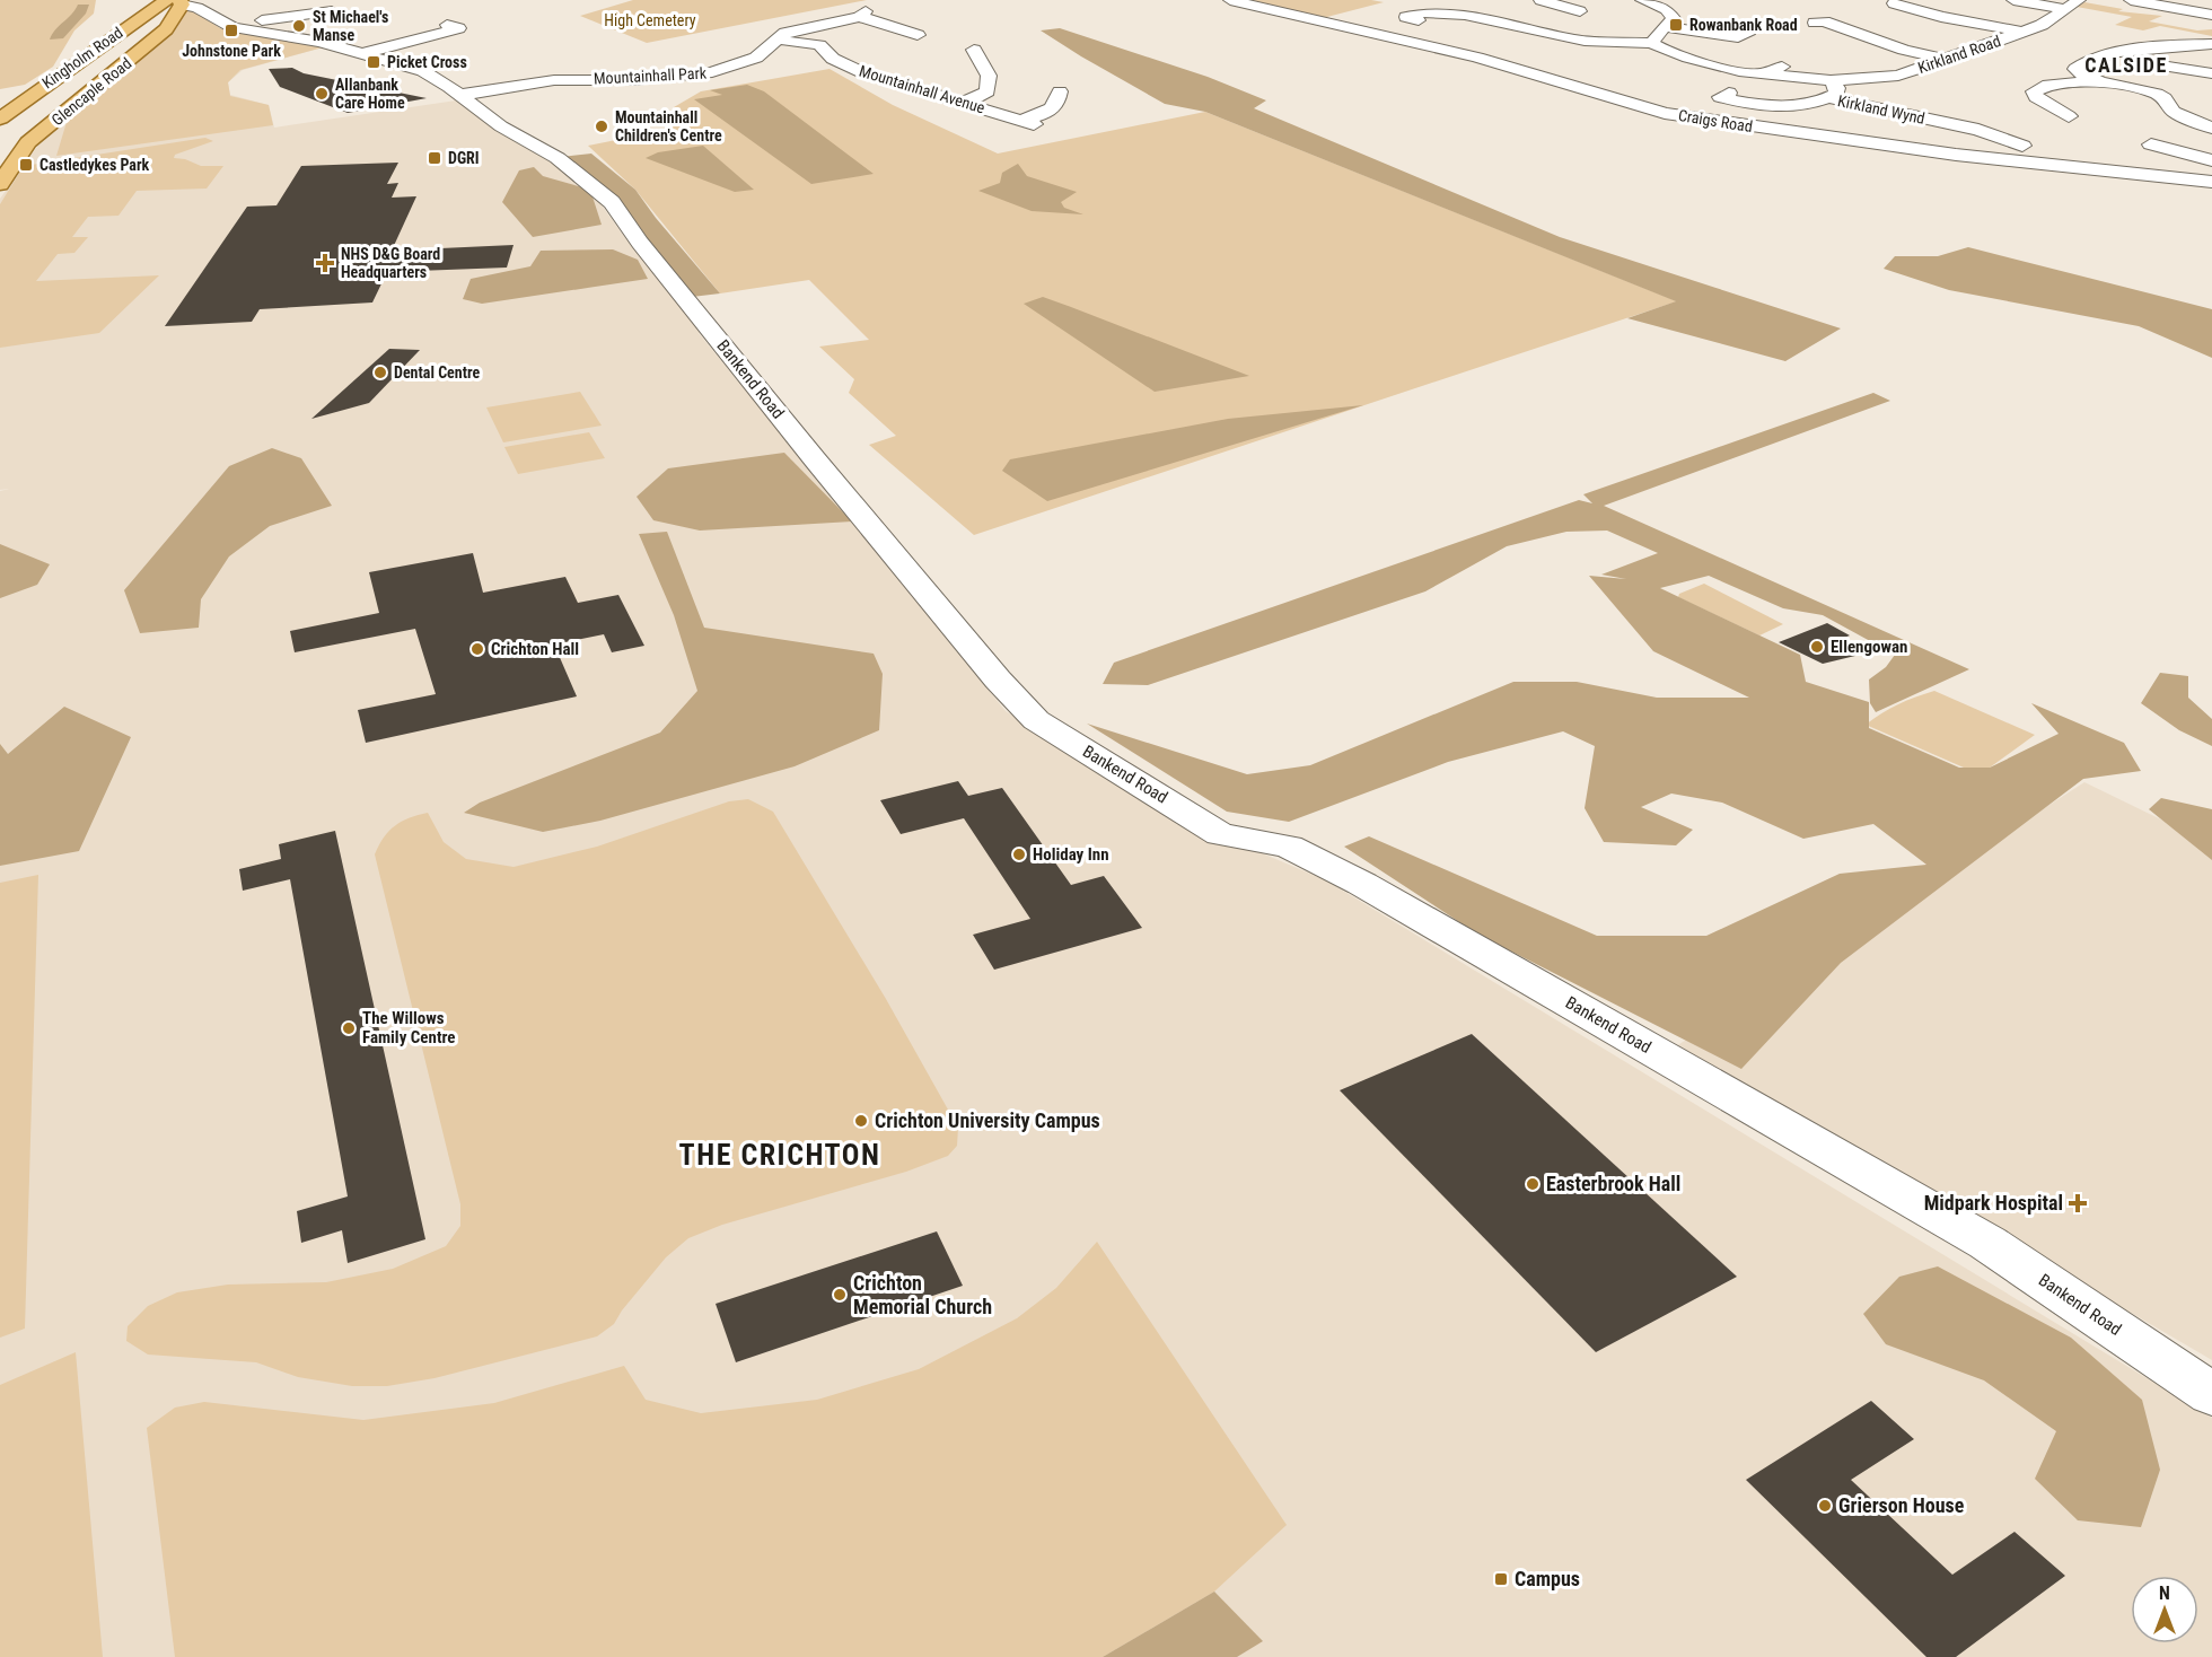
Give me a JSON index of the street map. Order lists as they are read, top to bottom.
{
  "streets": {
    "main road": ["Kingholm Road", "Glencaple Road"],
    "street": [
      "Kirkland Road",
      "Mountainhall Park",
      "Mountainhall Avenue",
      "Kirkland Wynd",
      "Craigs Road",
      "Bankend Road"
    ]
  },
  "crossings": [
    ["Kirkland Road", "Kirkland Wynd"],
    ["Kingholm Road", "Glencaple Road"],
    ["Kingholm Road", "Bankend Road"],
    ["Mountainhall Park", "Mountainhall Avenue"],
    ["Mountainhall Park", "Bankend Road"],
    ["Glencaple Road", "Bankend Road"]
  ],
  "districts": ["CALSIDE", "THE CRICHTON"],
  "parks": ["High Cemetery"],
  "places": {
    "transit": [
      "Rowanbank Road",
      "Johnstone Park",
      "Picket Cross",
      "DGRI",
      "Castledykes Park",
      "Campus"
    ],
    "other": [
      "St Michael's Manse",
      "Allanbank Care Home",
      "Mountainhall Children's Centre",
      "Dental Centre",
      "Ellengowan",
      "Crichton Hall",
      "Holiday Inn",
      "The Willows Family Centre",
      "Crichton University Campus",
      "Easterbrook Hall",
      "Crichton Memorial Church",
      "Grierson House"
    ],
    "health": ["NHS D&G Board Headquarters", "Midpark Hospital"]
  },
  "north": "top"
}
